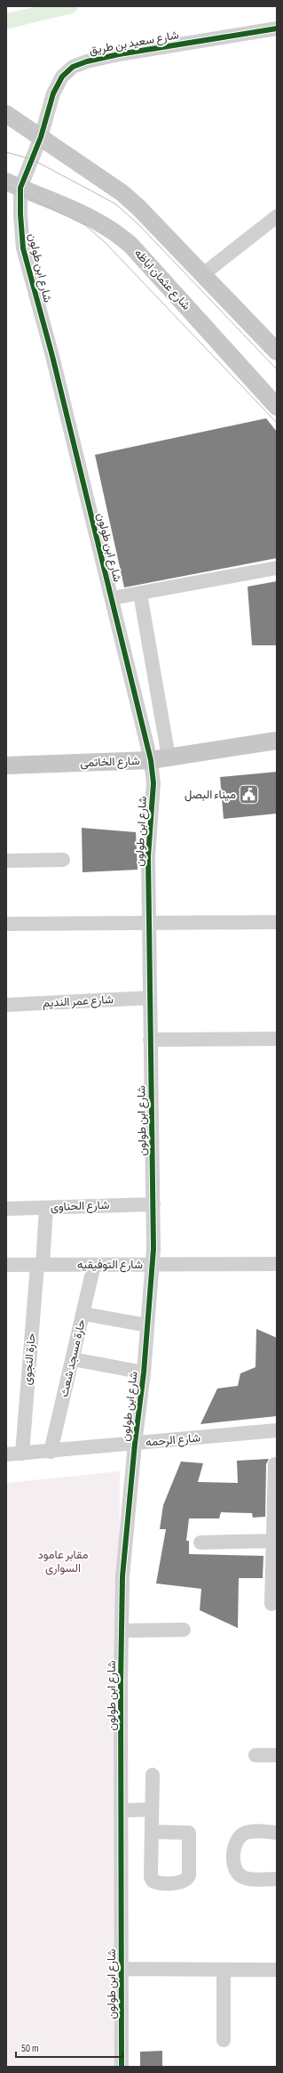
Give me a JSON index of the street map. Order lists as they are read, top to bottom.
{
  "streets": {
    "main road": ["شارع عثمان اباظه", "شارع الخاتمى"],
    "street": [
      "شارع سعيد بن طريق",
      "شارع ابن طولون",
      "شارع عمر النديم",
      "شارع الحناوى",
      "شارع التوفيقيه",
      "حارة مسجد شعث",
      "حارة النجوى",
      "شارع الرحمه"
    ]
  },
  "crossings": [
    ["شارع سعيد بن طريق", "شارع ابن طولون"],
    ["شارع سعيد بن طريق", "شارع عثمان اباظه"],
    ["شارع ابن طولون", "شارع عثمان اباظه"],
    ["شارع ابن طولون", "شارع الخاتمى"],
    ["شارع ابن طولون", "شارع عمر النديم"],
    ["شارع ابن طولون", "شارع الحناوى"],
    ["شارع ابن طولون", "شارع التوفيقيه"],
    ["شارع ابن طولون", "شارع الرحمه"],
    ["شارع الحناوى", "حارة النجوى"],
    ["شارع التوفيقيه", "حارة مسجد شعث"],
    ["شارع التوفيقيه", "حارة النجوى"],
    ["حارة مسجد شعث", "شارع الرحمه"],
    ["حارة النجوى", "شارع الرحمه"]
  ],
  "parks": ["مقابر عامود السوارى"],
  "places": {
    "public building": ["ميناء البصل"]
  },
  "scale_bar": "50 m"
}
